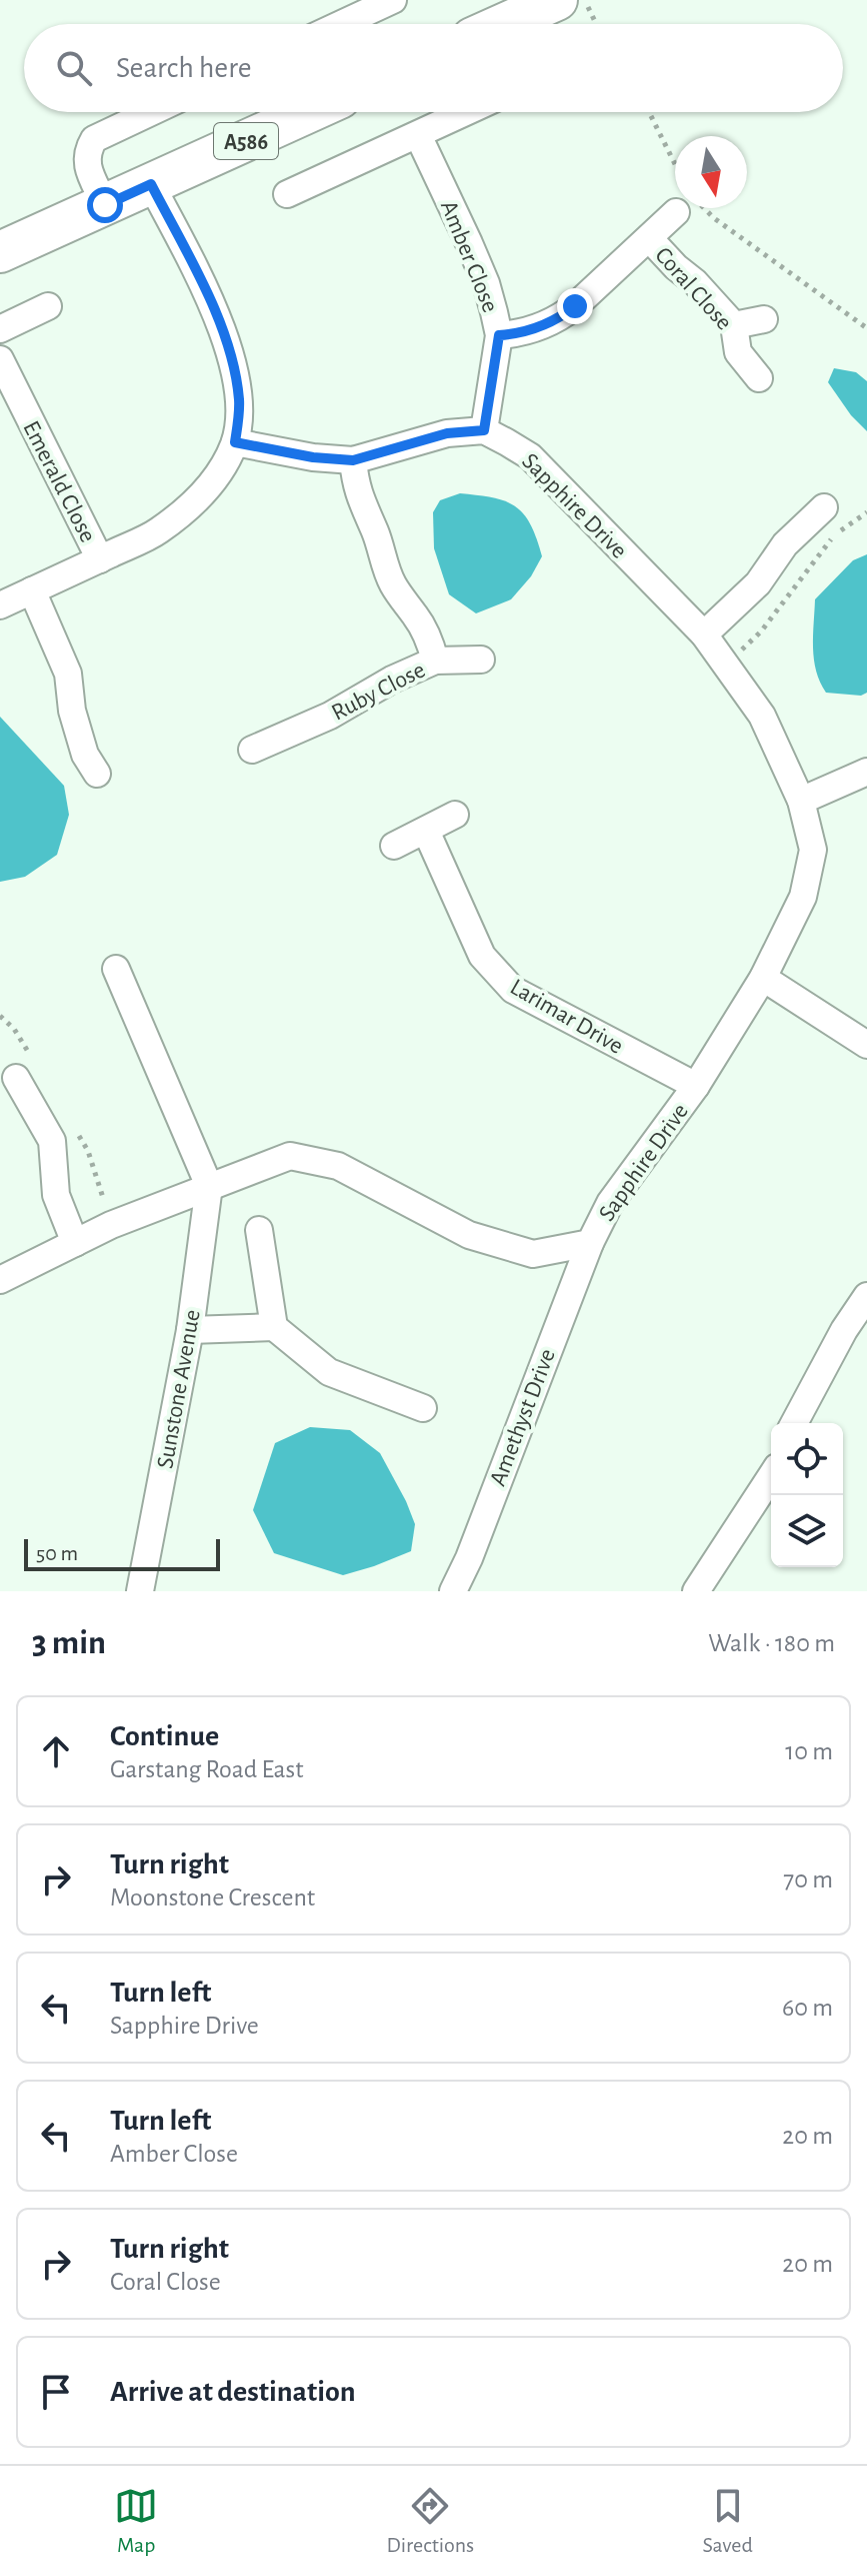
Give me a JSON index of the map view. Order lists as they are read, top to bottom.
{
  "streets": {
    "main road": ["A586"],
    "street": [
      "Amber Close",
      "Coral Close",
      "Emerald Close",
      "Sapphire Drive",
      "Ruby Close",
      "Larimar Drive",
      "Sunstone Avenue",
      "Amethyst Drive"
    ]
  },
  "crossings": [
    ["Amber Close", "Coral Close"],
    ["Amber Close", "Sapphire Drive"],
    ["Sapphire Drive", "Larimar Drive"],
    ["Sapphire Drive", "Sunstone Avenue"],
    ["Sapphire Drive", "Amethyst Drive"]
  ],
  "scale_bar": "50 m",
  "north": "bottom",
  "page": {
    "search": "Search here",
    "scale": "50 m",
    "heading": ["3 min", "Walk · 180 m"],
    "list": [
      ["Continue", "Garstang Road East", "10 m"],
      ["Turn right", "Moonstone Crescent", "70 m"],
      ["Turn left", "Sapphire Drive", "60 m"],
      ["Turn left", "Amber Close", "20 m"],
      ["Turn right", "Coral Close", "20 m"],
      "Arrive at destination"
    ],
    "nav": ["Map", "Directions", "Saved"]
  }
}
